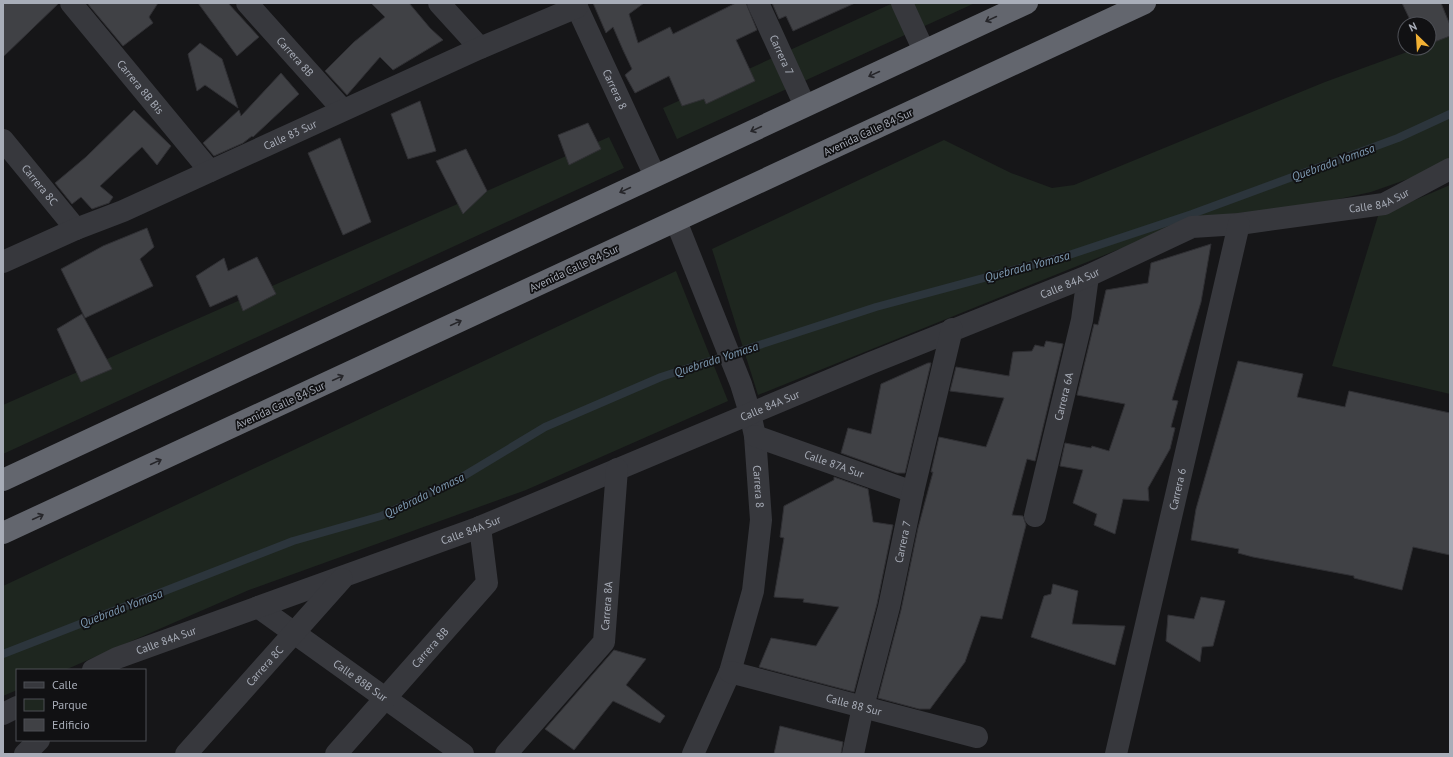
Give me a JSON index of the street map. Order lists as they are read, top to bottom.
{
  "streets": {
    "highway": ["Avenida Calle 84 Sur"],
    "street": [
      "Carrera 7",
      "Carrera 8B",
      "Carrera 8B Bis",
      "Carrera 8",
      "Calle 83 Sur",
      "Carrera 8C",
      "Calle 84A Sur",
      "Carrera 6A",
      "Calle 87A Sur",
      "Carrera 6",
      "Carrera 8A",
      "Calle 88B Sur",
      "Calle 88 Sur"
    ]
  },
  "crossings": [
    ["Carrera 7", "Calle 84A Sur"],
    ["Carrera 7", "Calle 87A Sur"],
    ["Carrera 7", "Calle 88 Sur"],
    ["Carrera 8B", "Calle 83 Sur"],
    ["Carrera 8B", "Calle 84A Sur"],
    ["Carrera 8B", "Calle 88B Sur"],
    ["Carrera 8B Bis", "Calle 83 Sur"],
    ["Carrera 8", "Avenida Calle 84 Sur"],
    ["Carrera 8", "Calle 83 Sur"],
    ["Carrera 8", "Calle 84A Sur"],
    ["Carrera 8", "Calle 87A Sur"],
    ["Carrera 8", "Calle 88 Sur"],
    ["Calle 83 Sur", "Carrera 8C"],
    ["Carrera 8C", "Calle 84A Sur"],
    ["Carrera 8C", "Calle 88B Sur"],
    ["Calle 84A Sur", "Carrera 6A"],
    ["Calle 84A Sur", "Carrera 6"],
    ["Calle 84A Sur", "Carrera 8A"],
    ["Calle 84A Sur", "Calle 88B Sur"]
  ],
  "water": ["Quebrada Yomasa"],
  "legend": ["Calle", "Parque", "Edificio"],
  "north": "top left"
}
